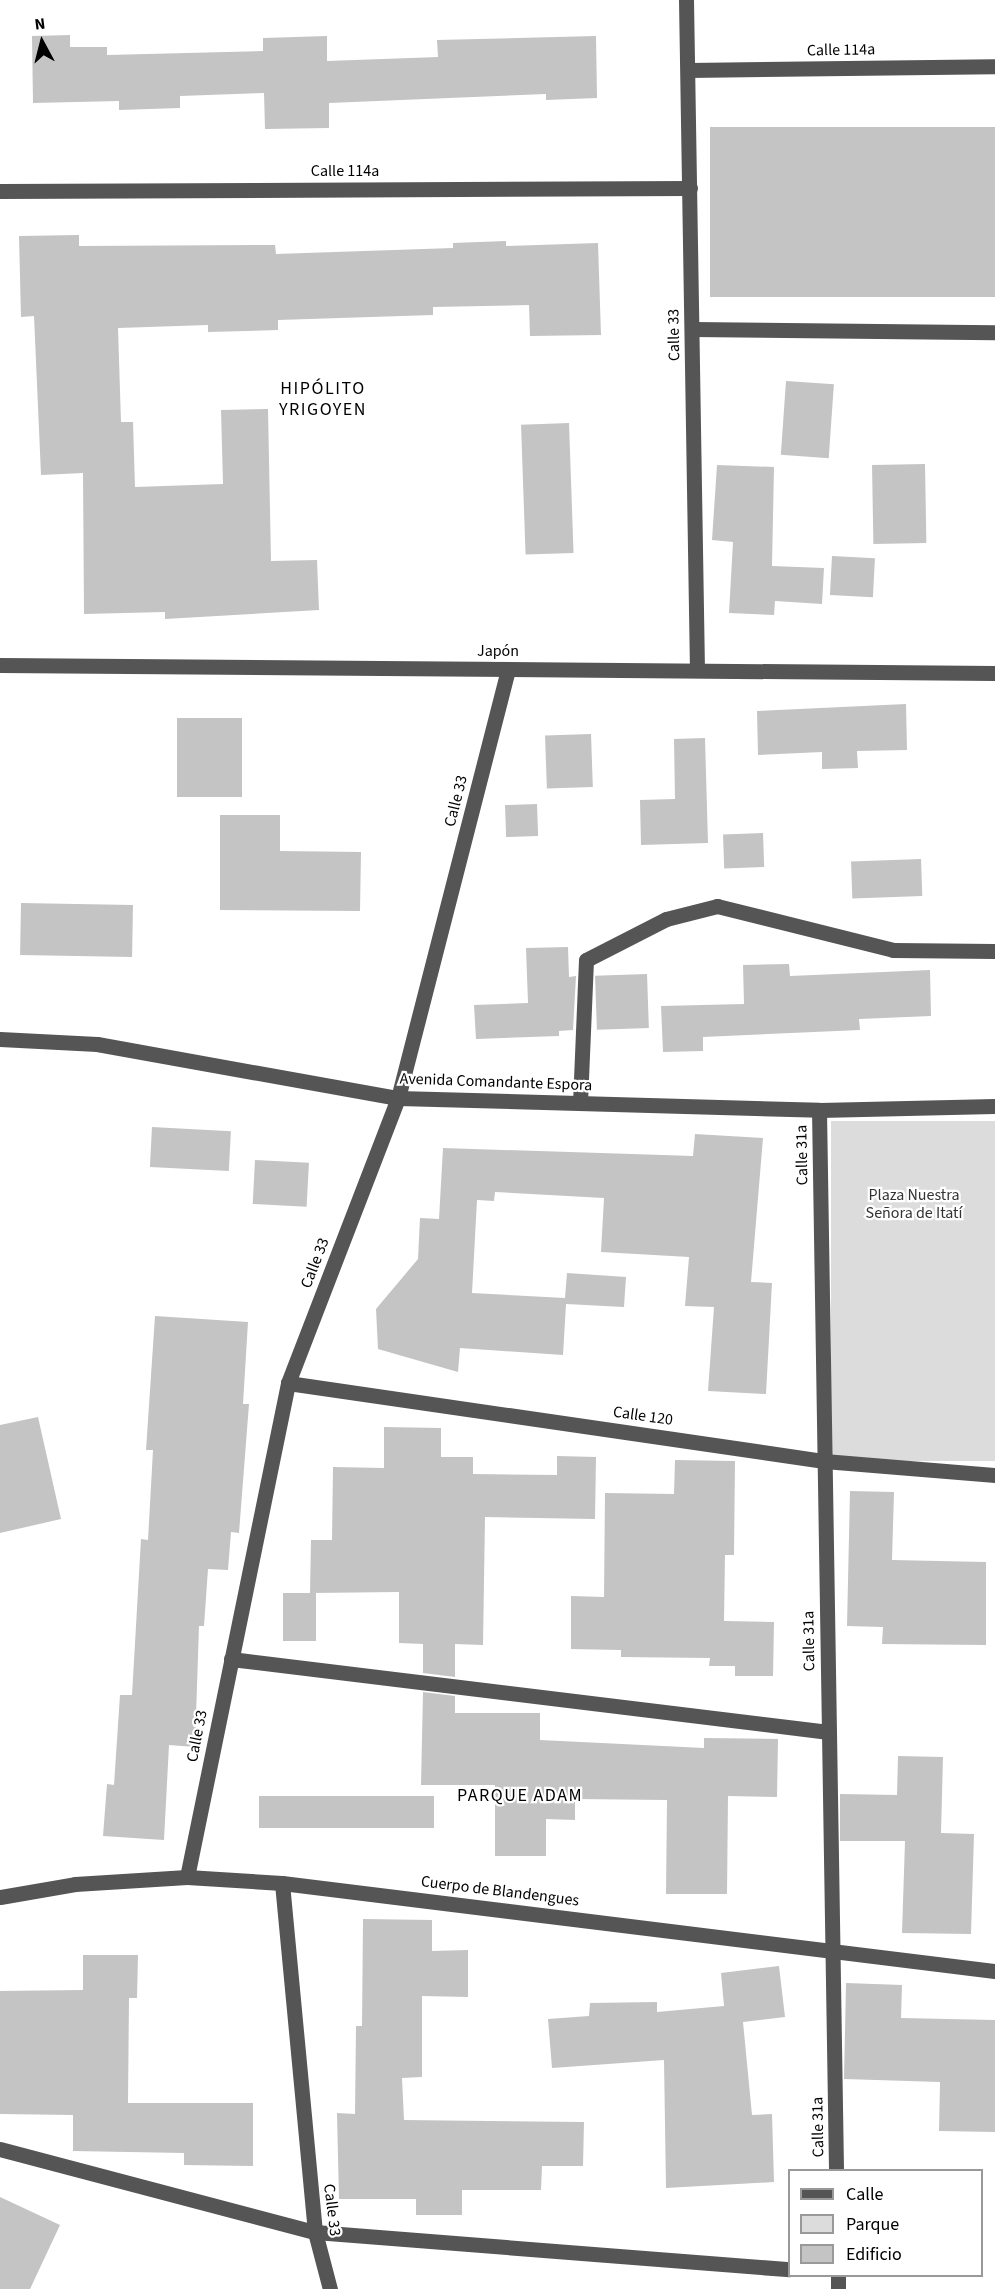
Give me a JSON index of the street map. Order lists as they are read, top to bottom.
{
  "streets": {
    "street": [
      "Calle 114a",
      "Calle 33",
      "Japón",
      "Avenida Comandante Espora",
      "Calle 31a",
      "Calle 120",
      "Cuerpo de Blandengues"
    ]
  },
  "crossings": [
    ["Calle 114a", "Calle 33"],
    ["Calle 33", "Japón"],
    ["Calle 33", "Avenida Comandante Espora"],
    ["Calle 33", "Calle 120"],
    ["Calle 33", "Cuerpo de Blandengues"],
    ["Avenida Comandante Espora", "Calle 31a"],
    ["Calle 31a", "Calle 120"],
    ["Calle 31a", "Cuerpo de Blandengues"]
  ],
  "districts": ["HIPÓLITO YRIGOYEN", "PARQUE ADAM"],
  "parks": ["Plaza Nuestra Señora de Itatí"],
  "legend": ["Calle", "Parque", "Edificio"],
  "north": "top"
}
